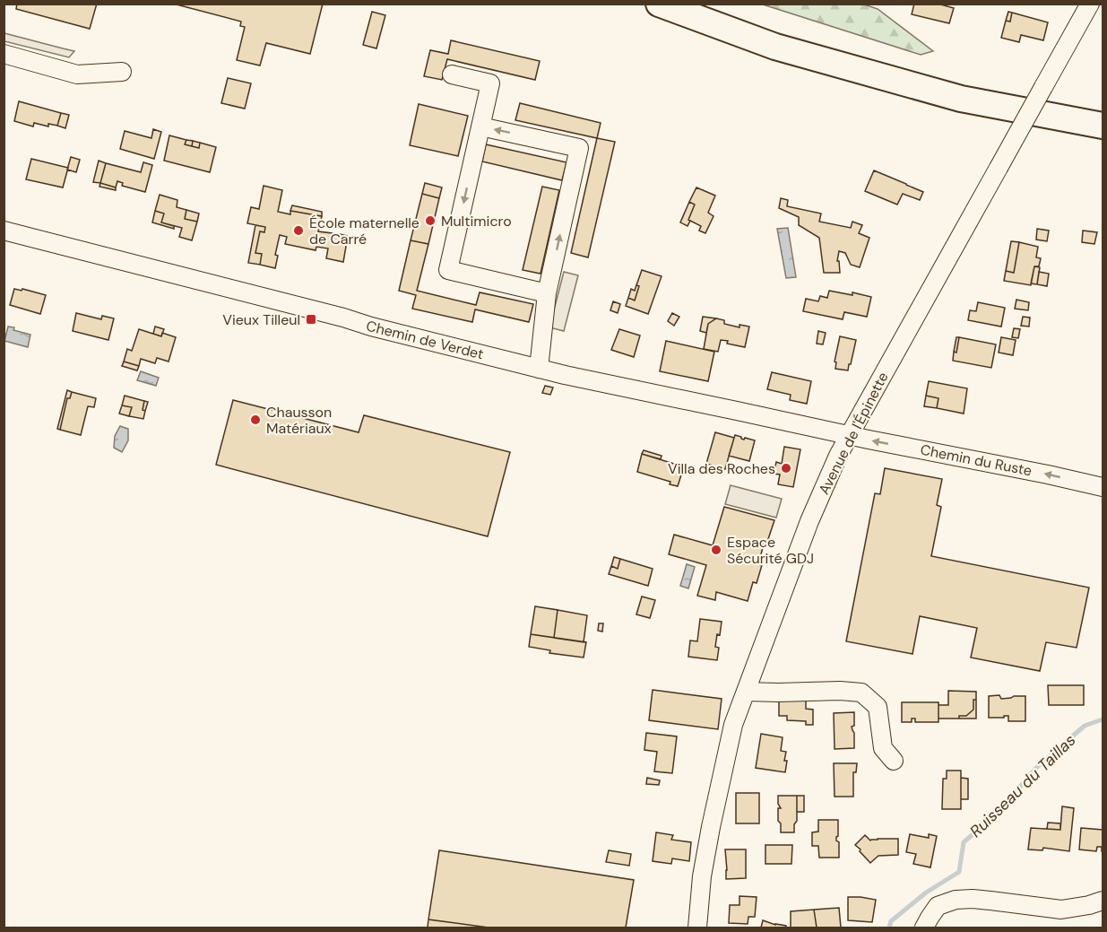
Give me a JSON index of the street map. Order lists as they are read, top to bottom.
{
  "streets": {
    "street": ["Chemin de Verdet", "Avenue de l'Épinette", "Chemin du Ruste"]
  },
  "crossings": [
    ["Chemin de Verdet", "Avenue de l'Épinette"],
    ["Chemin de Verdet", "Chemin du Ruste"],
    ["Avenue de l'Épinette", "Chemin du Ruste"]
  ],
  "one_way": ["Chemin du Ruste"],
  "water": ["Ruisseau du Taillas"],
  "places": {
    "other": [
      "Multimicro",
      "École maternelle de Carré",
      "Chausson Matériaux",
      "Villa des Roches",
      "Espace Sécurité GDJ"
    ],
    "transit": ["Vieux Tilleul"]
  }
}
